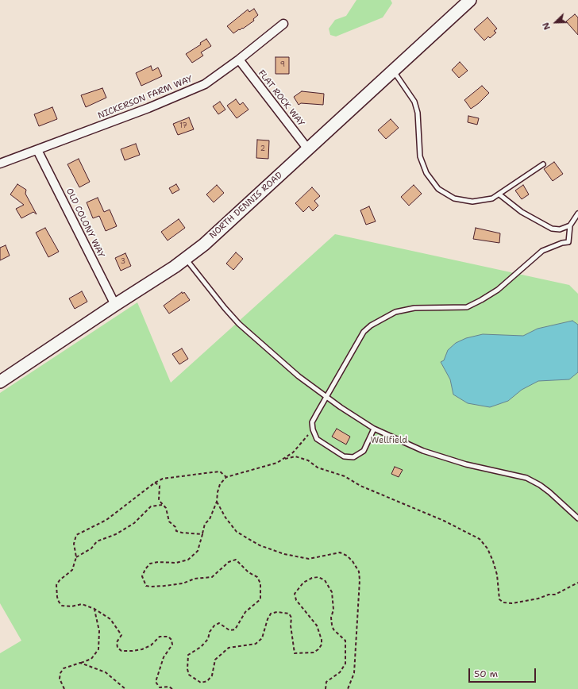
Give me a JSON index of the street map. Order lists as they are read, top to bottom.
{
  "streets": {
    "main road": ["NORTH DENNIS ROAD"],
    "street": ["NICKERSON FARM WAY", "FLAT ROCK WAY", "OLD COLONY WAY"]
  },
  "crossings": [
    ["NICKERSON FARM WAY", "FLAT ROCK WAY"],
    ["NICKERSON FARM WAY", "OLD COLONY WAY"],
    ["FLAT ROCK WAY", "NORTH DENNIS ROAD"],
    ["NORTH DENNIS ROAD", "OLD COLONY WAY"]
  ],
  "parks": ["Wellfield"],
  "house_numbers": [
    "9",
    "17",
    "2",
    "3"
  ],
  "scale_bar": "50 m",
  "north": "bottom left"
}
